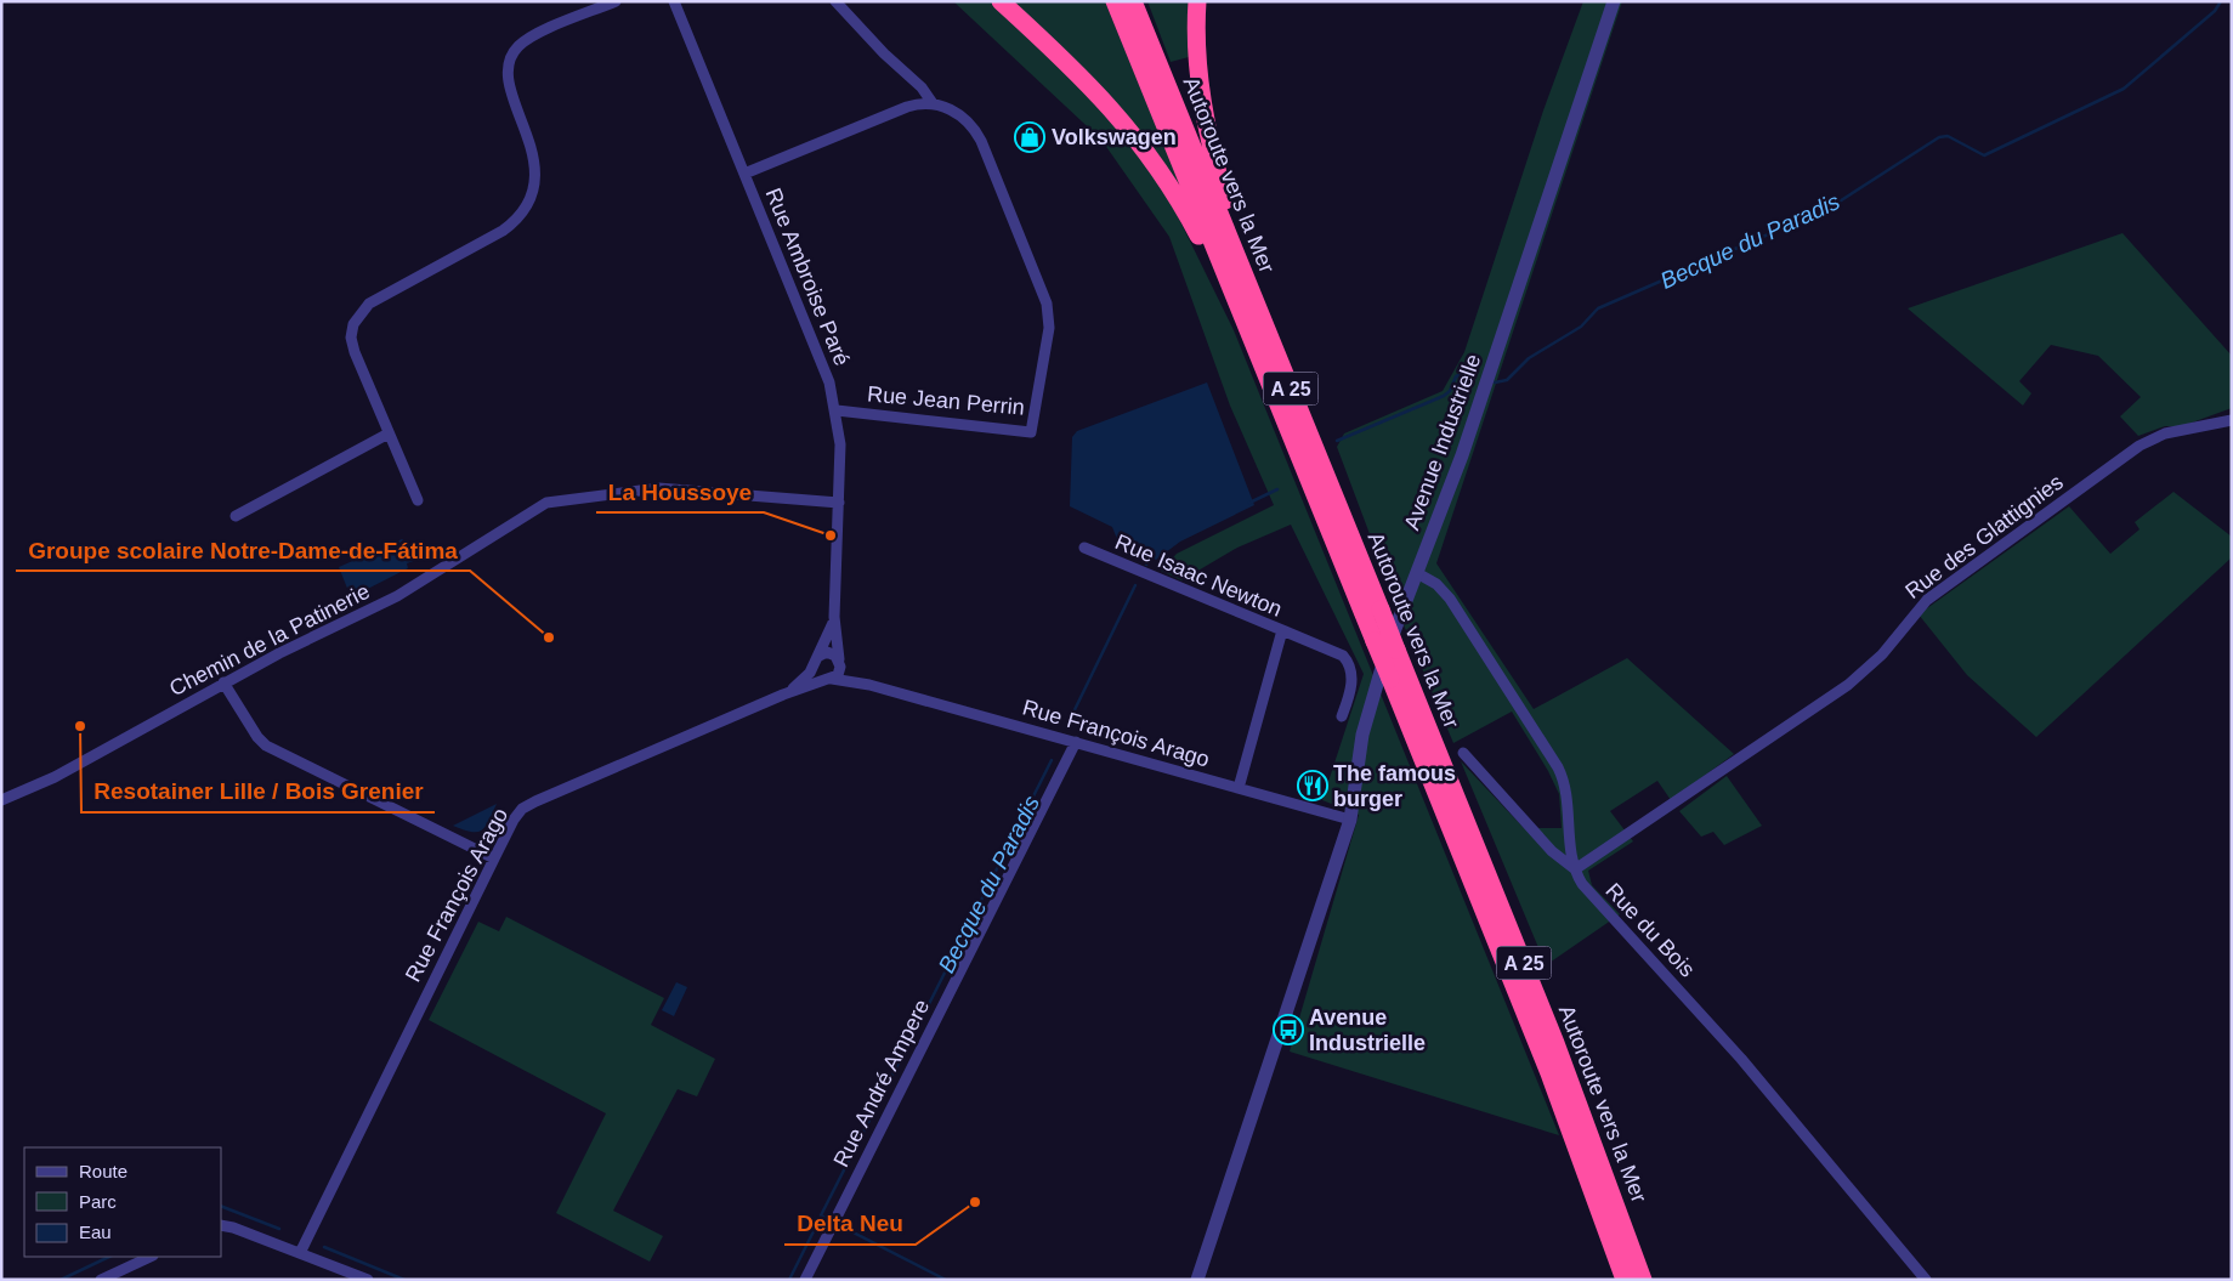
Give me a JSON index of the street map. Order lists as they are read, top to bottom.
{
  "streets": {
    "highway": ["Autoroute vers la Mer", "A 25"],
    "street": [
      "Rue Ambroise Paré",
      "Rue Jean Perrin",
      "Avenue Industrielle",
      "Rue des Glattignies",
      "Rue Isaac Newton",
      "Chemin de la Patinerie",
      "Rue François Arago",
      "Rue du Bois",
      "Rue André Ampere"
    ]
  },
  "crossings": [
    ["Rue Ambroise Paré", "Rue Jean Perrin"],
    ["Rue Ambroise Paré", "Chemin de la Patinerie"],
    ["Rue Ambroise Paré", "Rue François Arago"],
    ["Avenue Industrielle", "Rue François Arago"],
    ["Avenue Industrielle", "Rue du Bois"],
    ["Rue des Glattignies", "Rue du Bois"],
    ["Rue Isaac Newton", "Rue François Arago"],
    ["Rue François Arago", "Rue André Ampere"]
  ],
  "water": ["Becque du Paradis"],
  "places": {
    "shop": ["Volkswagen"],
    "other": [
      "La Houssoye",
      "Groupe scolaire Notre-Dame-de-Fátima",
      "Resotainer Lille / Bois Grenier",
      "Delta Neu"
    ],
    "restaurant": ["The famous burger"],
    "bus stop": ["Avenue Industrielle"]
  },
  "legend": ["Route", "Parc", "Eau"]
}
